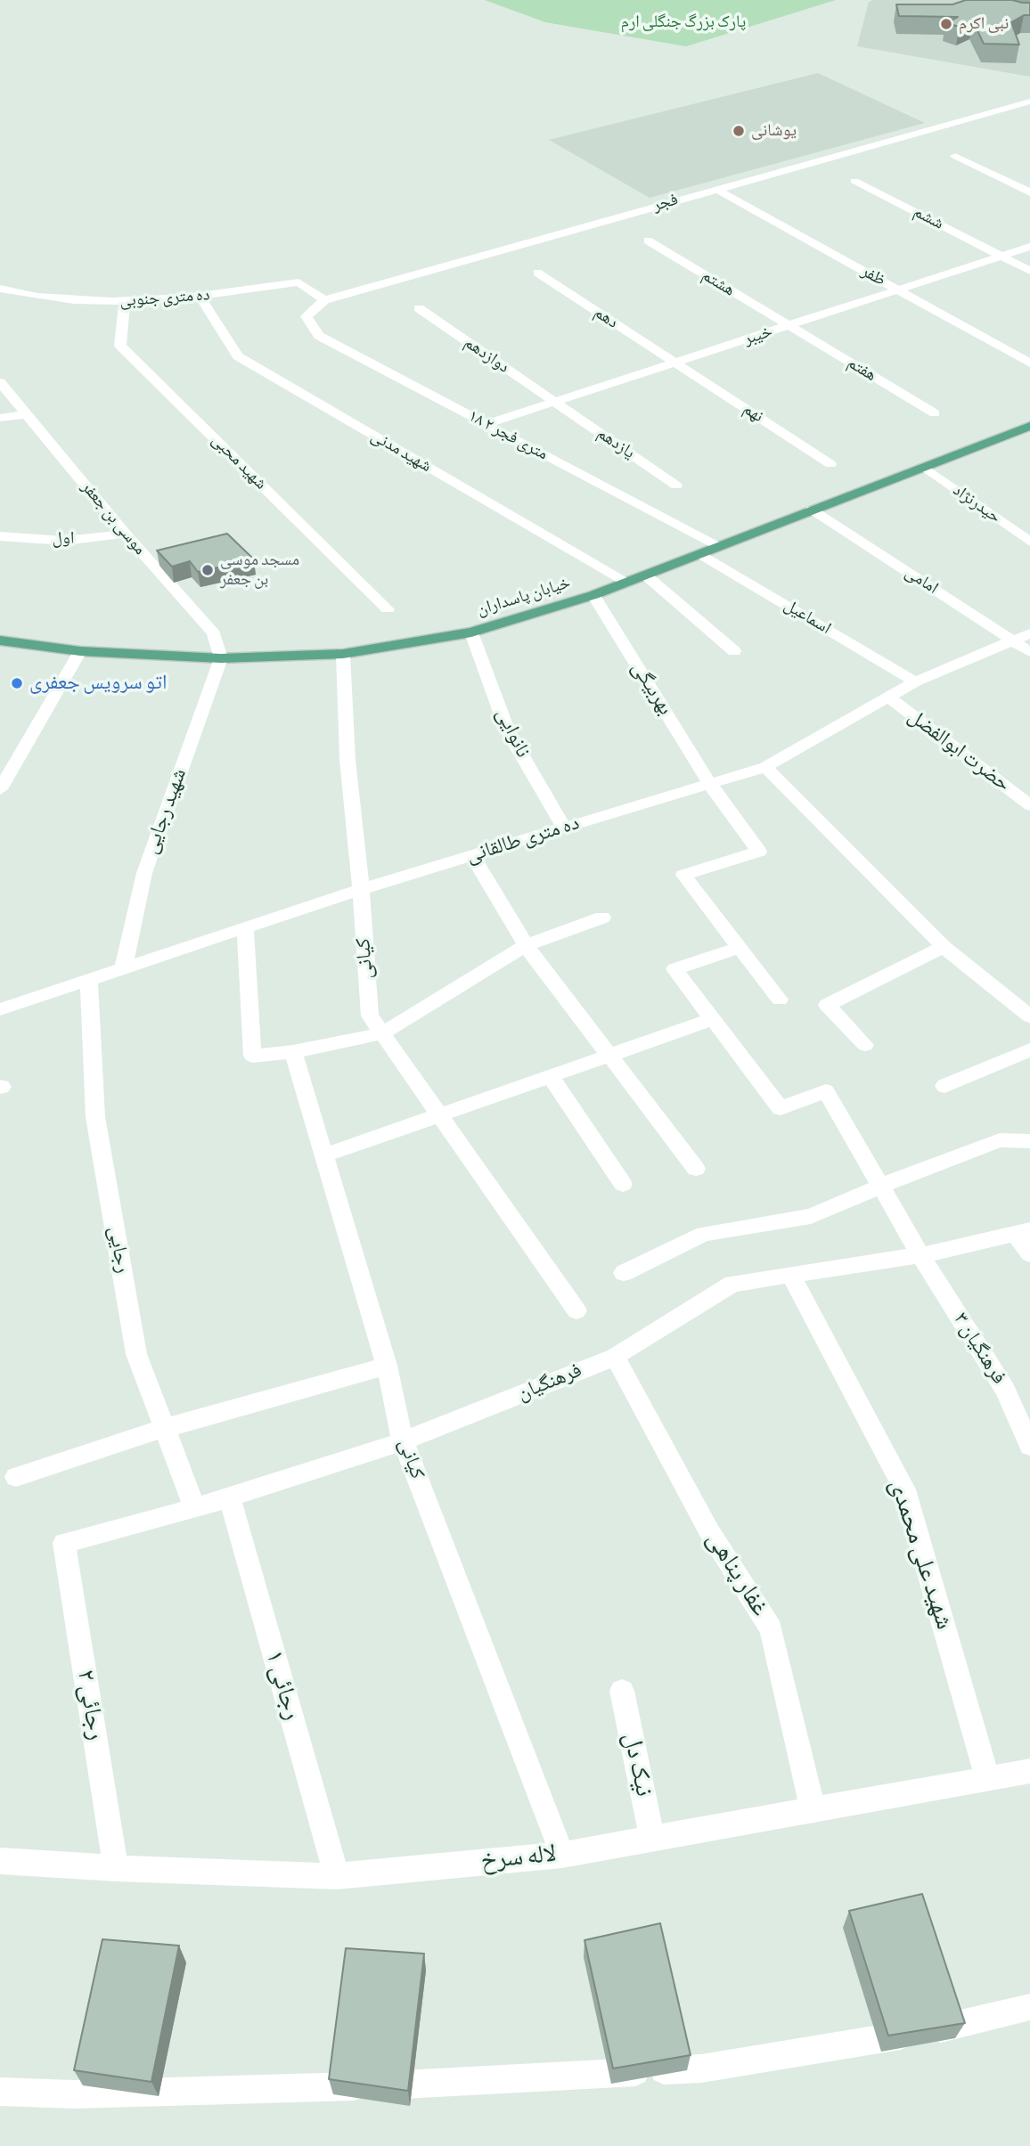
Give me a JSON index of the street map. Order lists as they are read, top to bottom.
{
  "streets": {
    "main road": ["خیابان پاسداران"],
    "street": [
      "فجر",
      "ششم",
      "ظفر",
      "هشتم",
      "ده متری جنوبی",
      "دهم",
      "خیبر",
      "دوازدهم",
      "هفتم",
      "نهم",
      "۱۸ متری فجر ۲",
      "یازدهم",
      "شهید مدنی",
      "شهید محبی",
      "حیدرنژاد",
      "موسی بن جعفر",
      "اول",
      "امامی",
      "اسماعیل",
      "بهربیگی",
      "نانوایی",
      "حضرت ابوالفضل",
      "شهید رجایی",
      "ده متری طالقانی",
      "کیانی",
      "رجایی",
      "فرهنگیان ۳",
      "فرهنگیان",
      "شهید علی محمدی",
      "غفار پناهی",
      "رجائی ۱",
      "رجائی ۲",
      "نیک دل",
      "لاله سرخ"
    ]
  },
  "crossings": [
    ["فجر", "ظفر"],
    ["فجر", "ده متری جنوبی"],
    ["فجر", "۱۸ متری فجر ۲"],
    ["ششم", "خیبر"],
    ["ظفر", "خیبر"],
    ["هشتم", "خیبر"],
    ["هشتم", "هفتم"],
    ["ده متری جنوبی", "شهید مدنی"],
    ["ده متری جنوبی", "شهید محبی"],
    ["دهم", "خیبر"],
    ["دهم", "نهم"],
    ["خیبر", "دوازدهم"],
    ["خیبر", "هفتم"],
    ["خیبر", "نهم"],
    ["خیبر", "۱۸ متری فجر ۲"],
    ["خیبر", "یازدهم"],
    ["دوازدهم", "یازدهم"],
    ["۱۸ متری فجر ۲", "خیابان پاسداران"],
    ["شهید مدنی", "خیابان پاسداران"],
    ["حیدرنژاد", "خیابان پاسداران"],
    ["موسی بن جعفر", "اول"],
    ["موسی بن جعفر", "خیابان پاسداران"],
    ["موسی بن جعفر", "شهید رجایی"],
    ["امامی", "خیابان پاسداران"],
    ["امامی", "ده متری طالقانی"],
    ["خیابان پاسداران", "اسماعیل"],
    ["خیابان پاسداران", "بهربیگی"],
    ["خیابان پاسداران", "نانوایی"],
    ["خیابان پاسداران", "شهید رجایی"],
    ["خیابان پاسداران", "کیانی"],
    ["اسماعیل", "ده متری طالقانی"],
    ["بهربیگی", "ده متری طالقانی"],
    ["نانوایی", "ده متری طالقانی"],
    ["حضرت ابوالفضل", "ده متری طالقانی"],
    ["شهید رجایی", "ده متری طالقانی"],
    ["ده متری طالقانی", "کیانی"],
    ["ده متری طالقانی", "رجایی"],
    ["کیانی", "فرهنگیان"],
    ["کیانی", "لاله سرخ"],
    ["رجایی", "فرهنگیان"],
    ["فرهنگیان ۳", "فرهنگیان"],
    ["فرهنگیان", "شهید علی محمدی"],
    ["فرهنگیان", "غفار پناهی"],
    ["فرهنگیان", "رجائی ۱"],
    ["فرهنگیان", "رجائی ۲"],
    ["شهید علی محمدی", "لاله سرخ"],
    ["غفار پناهی", "لاله سرخ"],
    ["رجائی ۱", "لاله سرخ"],
    ["رجائی ۲", "لاله سرخ"],
    ["نیک دل", "لاله سرخ"]
  ],
  "parks": ["پارک بزرگ جنگلی ارم"],
  "places": [
    "نبی اکرم",
    "یوشانی",
    "مسجد موسی بن جعفر",
    "اتو سرویس جعفری"
  ]
}
